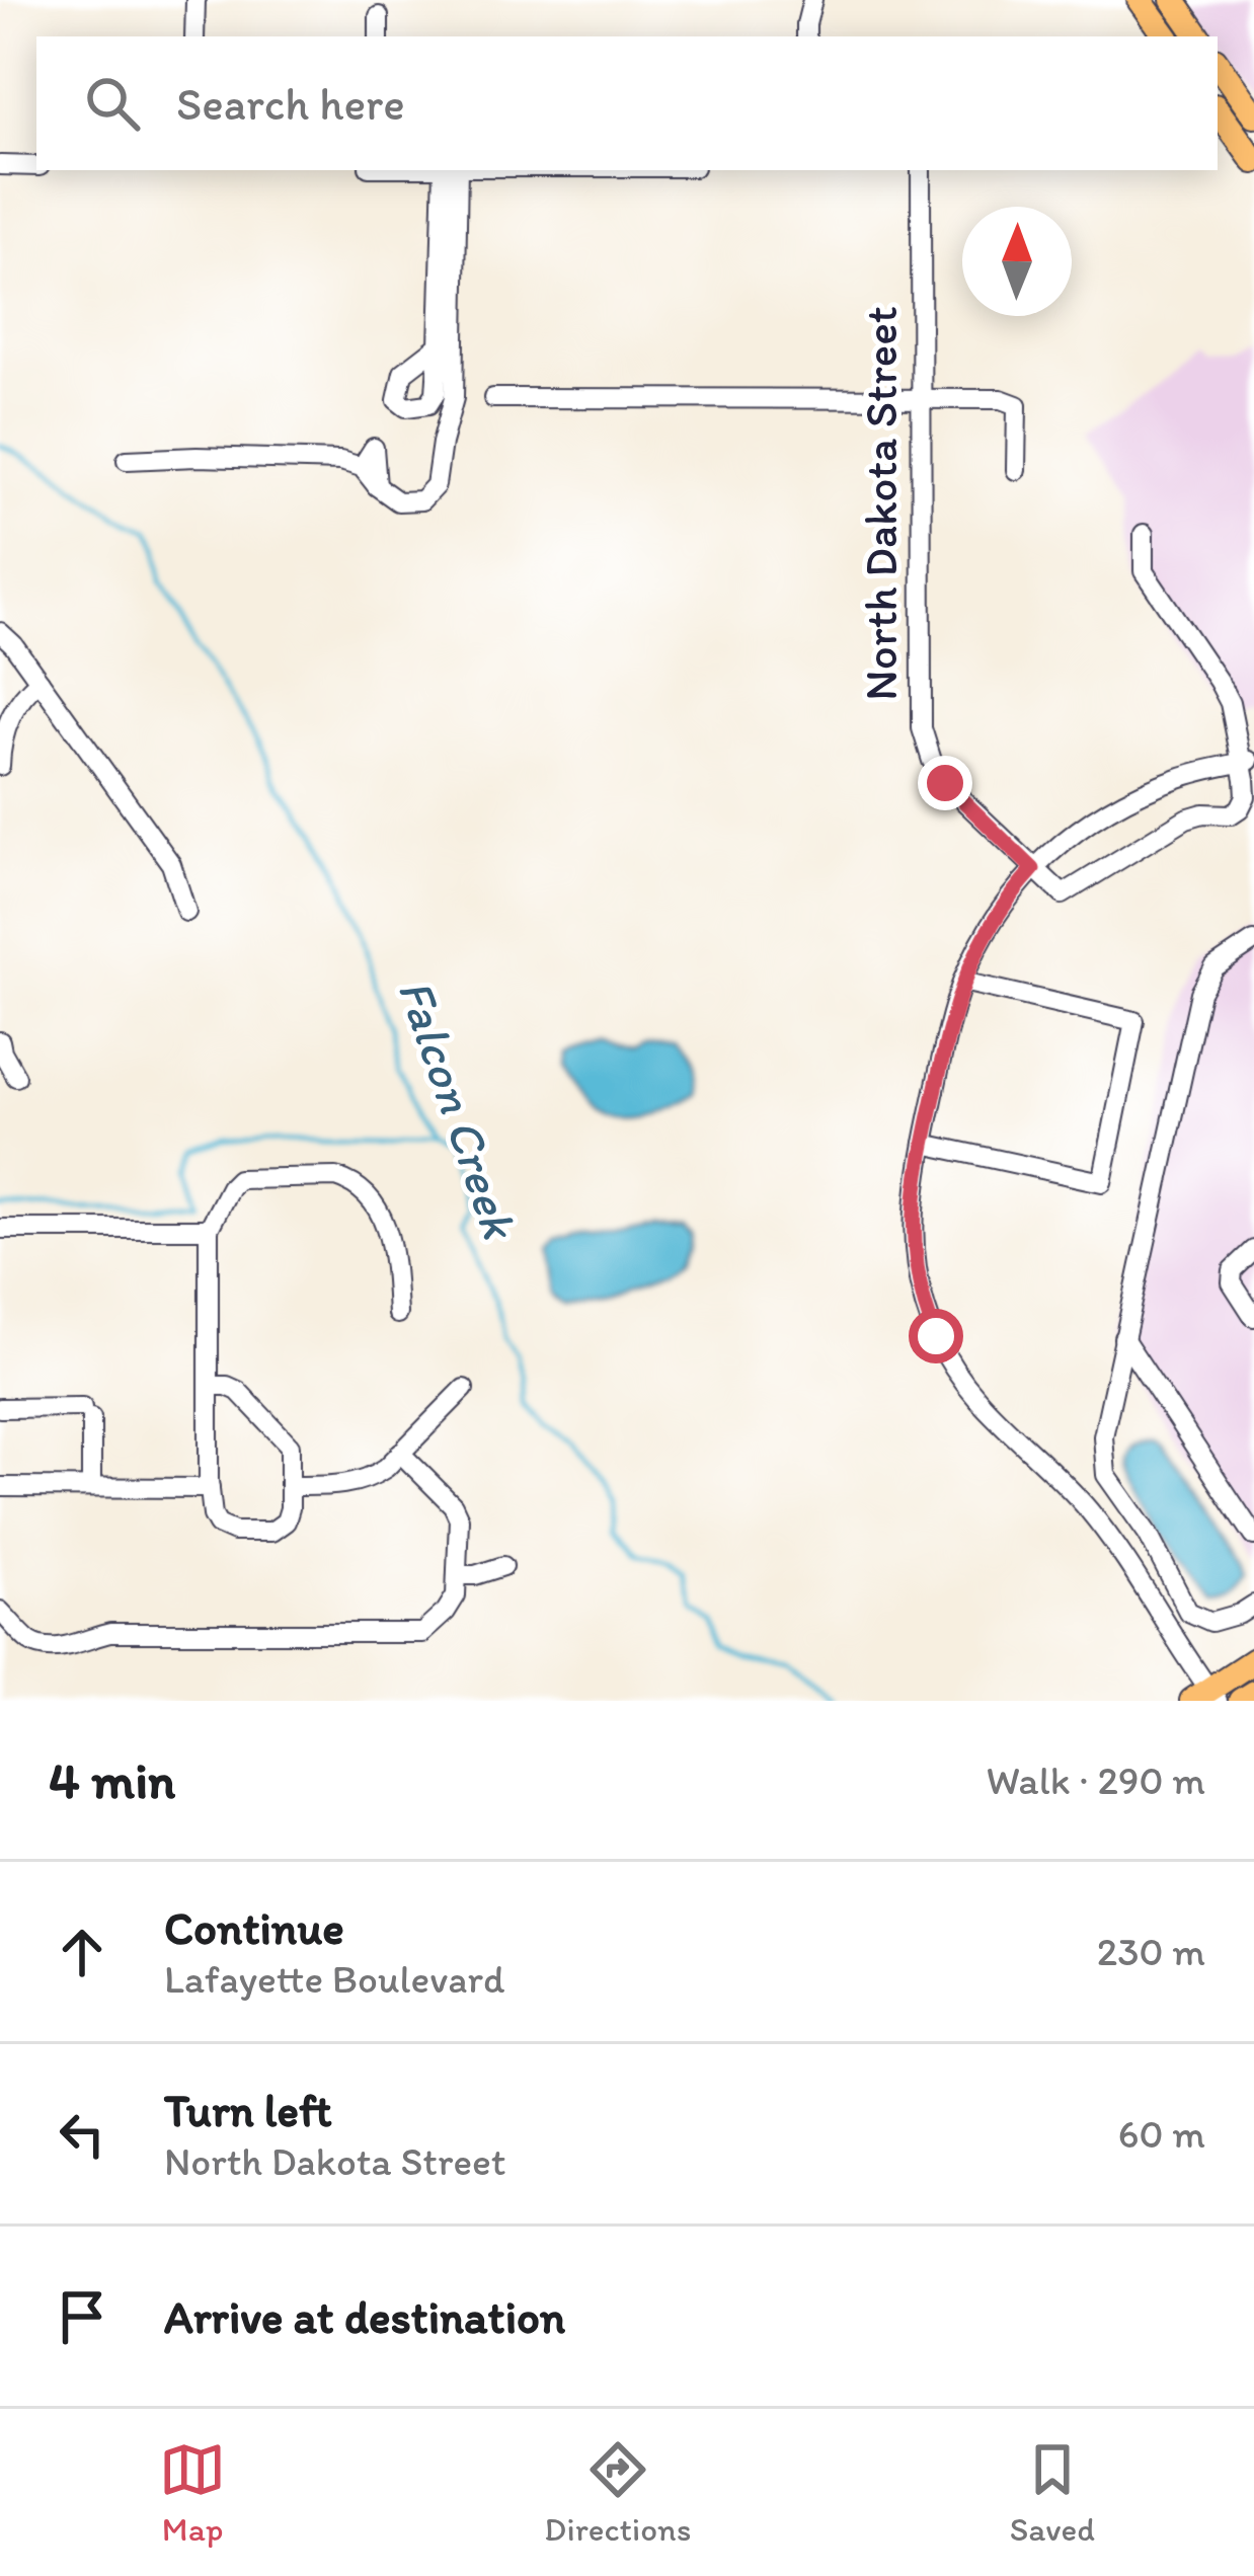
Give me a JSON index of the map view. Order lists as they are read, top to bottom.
{
  "streets": {
    "street": ["North Dakota Street"]
  },
  "water": ["Falcon Creek"],
  "north": "top",
  "page": {
    "search": "Search here",
    "heading": ["4 min", "Walk · 290 m"],
    "list": [
      ["Continue", "Lafayette Boulevard", "230 m"],
      ["Turn left", "North Dakota Street", "60 m"],
      "Arrive at destination"
    ],
    "nav": ["Map", "Directions", "Saved"]
  }
}
